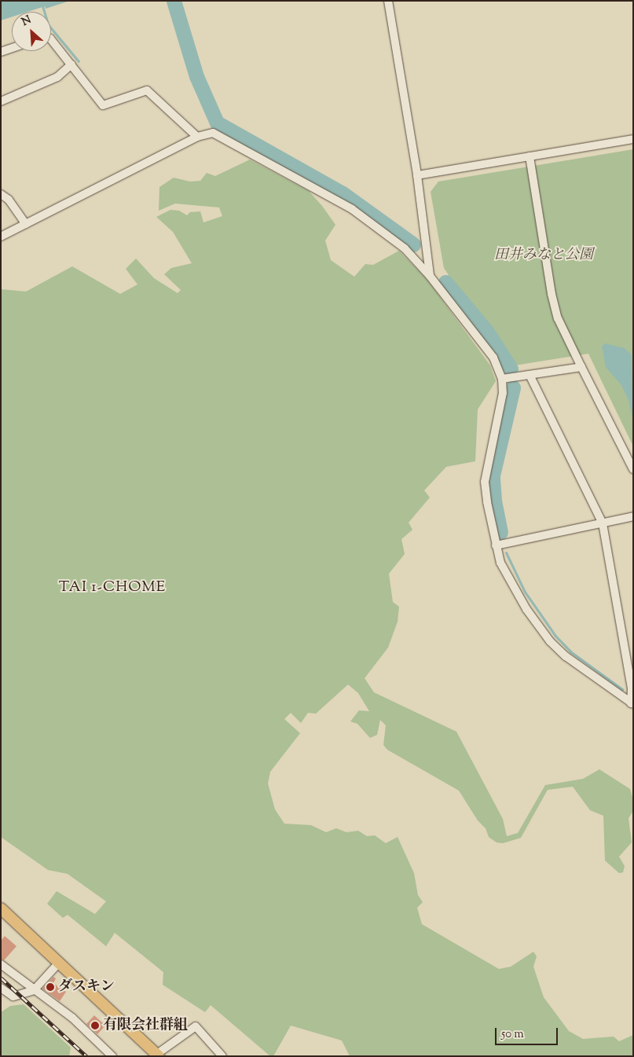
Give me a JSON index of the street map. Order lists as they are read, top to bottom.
{
  "districts": ["TAI 1-CHOME"],
  "parks": ["田井みなと公園"],
  "places": ["ダスキン", "有限会社群組"],
  "scale_bar": "50 m",
  "north": "top left"
}
